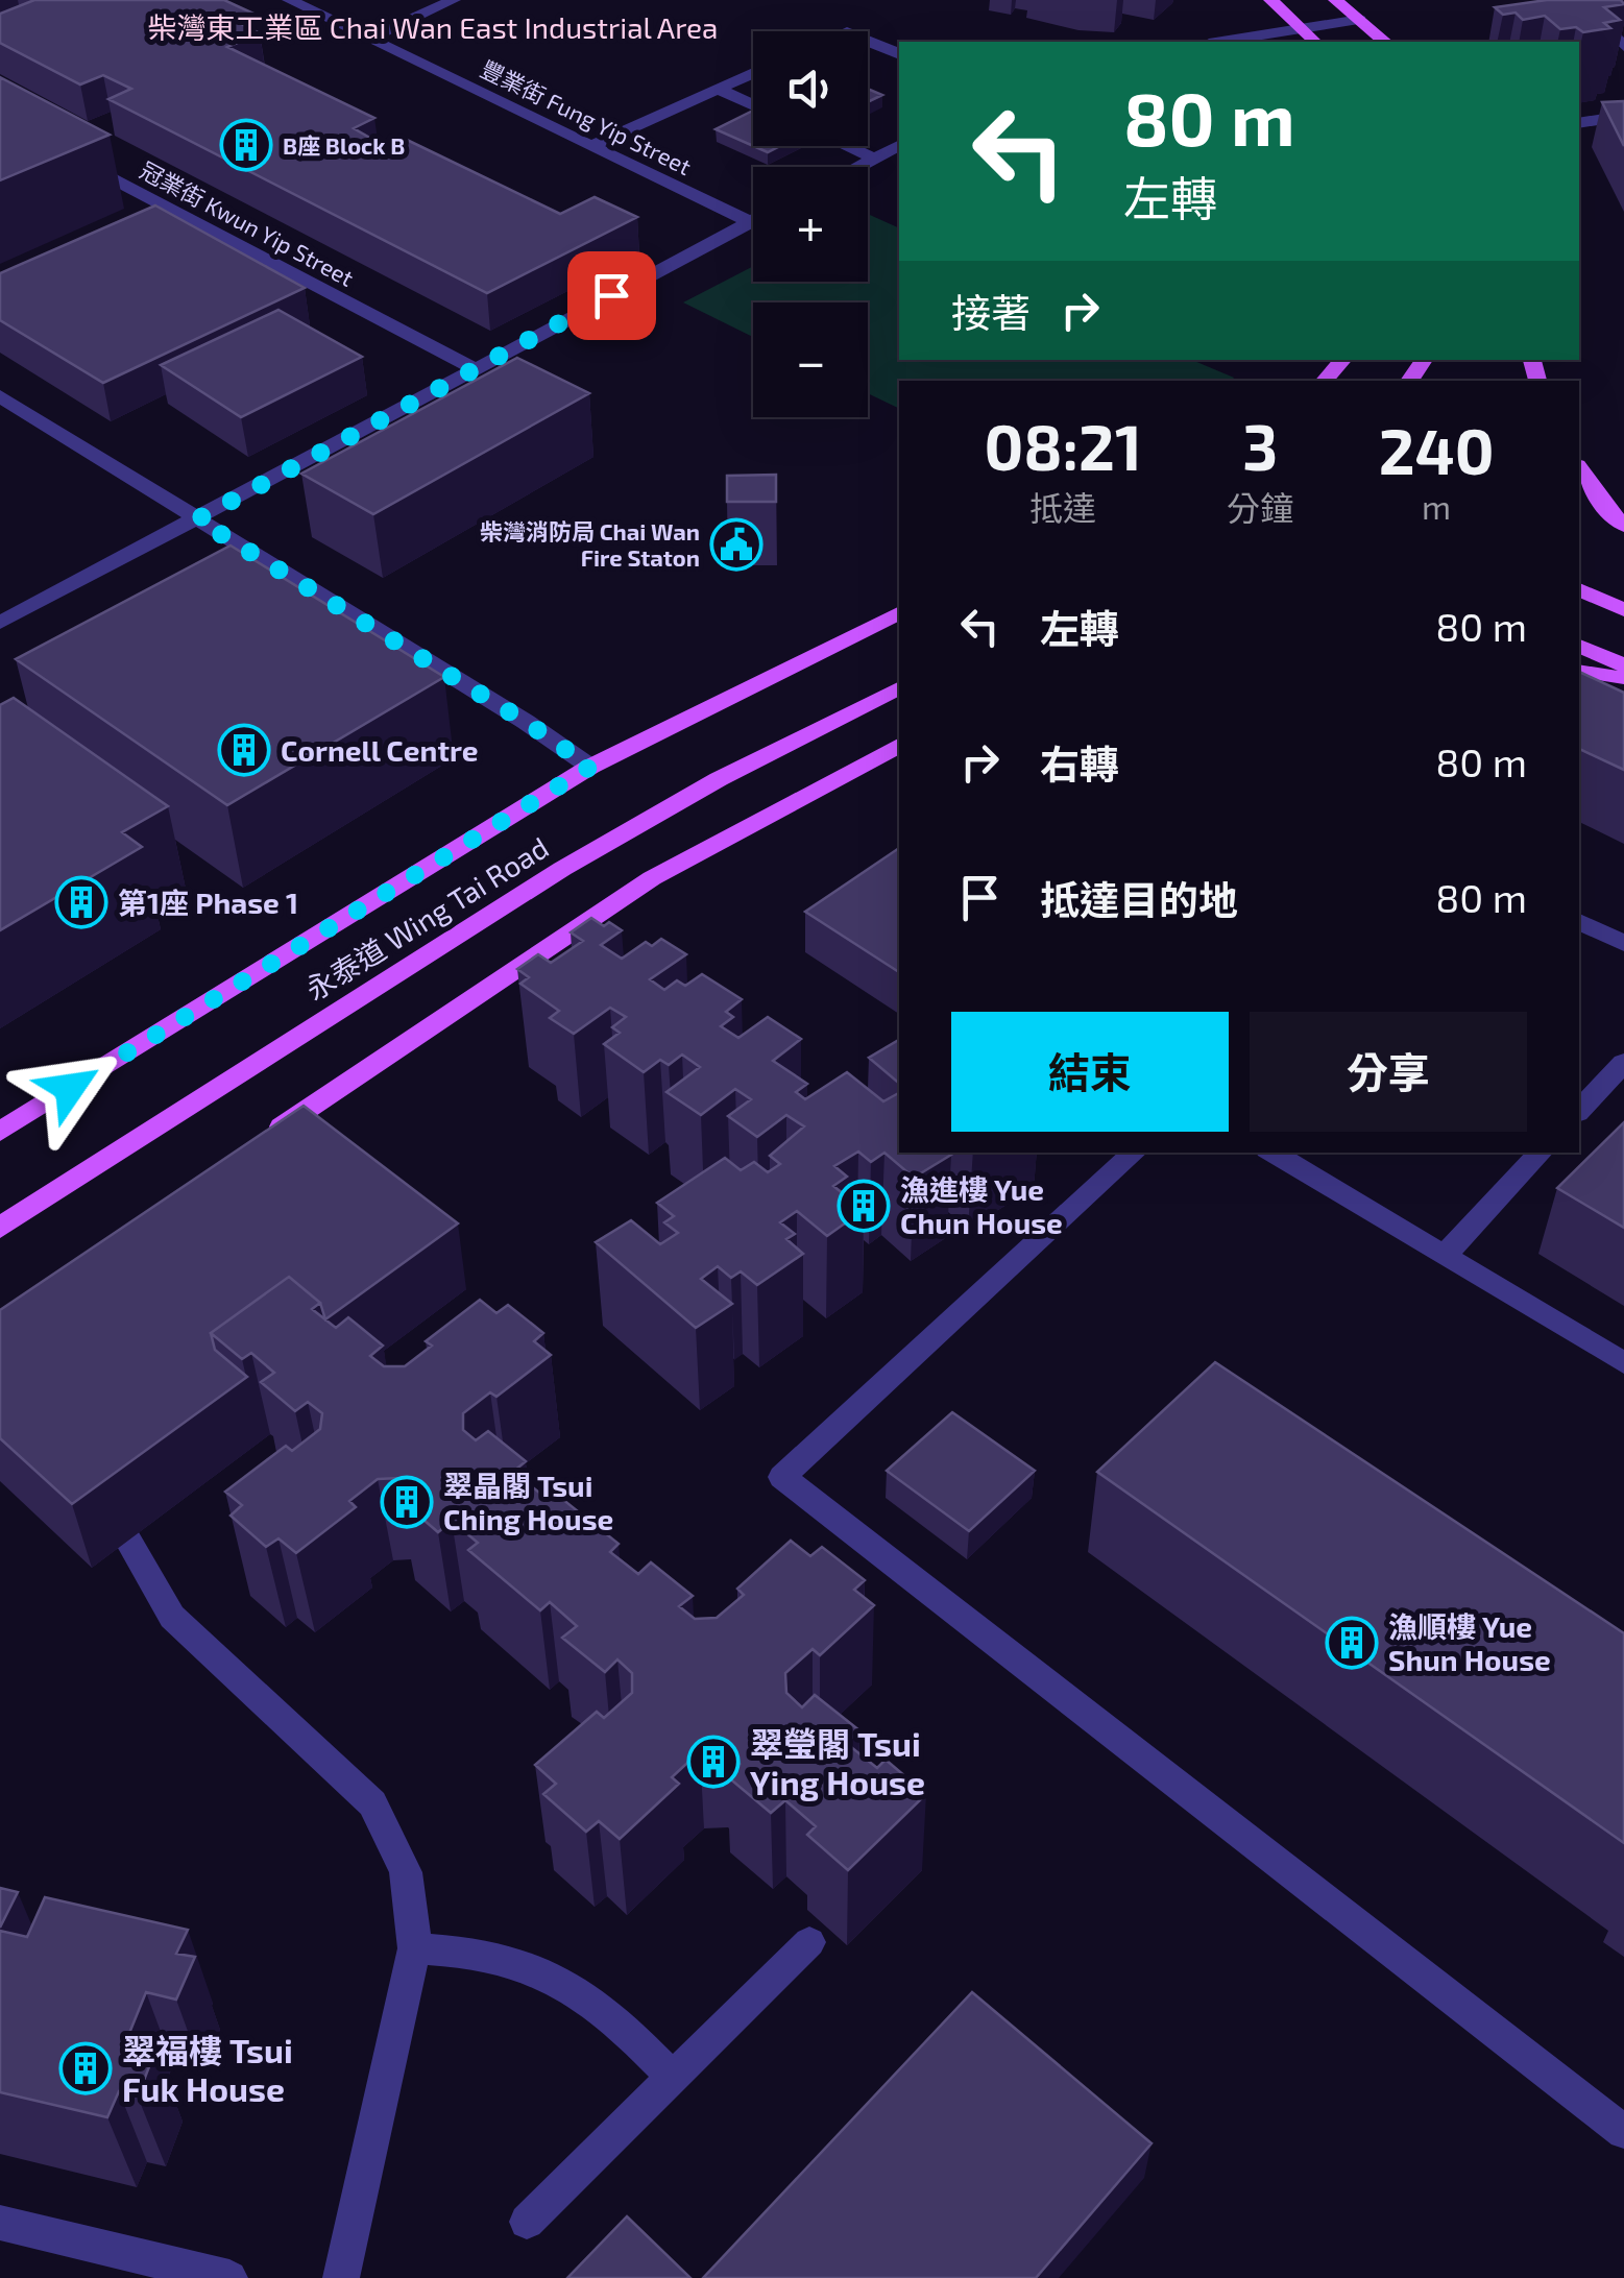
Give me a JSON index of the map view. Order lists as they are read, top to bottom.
{
  "streets": {
    "main road": ["永泰道 Wing Tai Road"],
    "street": ["豐業街 Fung Yip Street", "冠業街 Kwun Yip Street"]
  },
  "districts": ["柴灣東工業區 Chai Wan East Industrial Area"],
  "places": {
    "building": [
      "B座 Block B",
      "Cornell Centre",
      "第1座 Phase 1",
      "漁進樓 Yue Chun House",
      "翠晶閣 Tsui Ching House",
      "漁順樓 Yue Shun House",
      "翠瑩閣 Tsui Ying House",
      "翠福樓 Tsui Fuk House"
    ],
    "public building": ["柴灣消防局 Chai Wan Fire Staton"]
  },
  "page": {
    "map_buttons": ["+", "−"],
    "turn": ["80 m", "左轉"],
    "then": "接著",
    "eta": [
      "08:21",
      "抵達",
      "3",
      "分鐘",
      "240",
      "m"
    ],
    "list": [
      {
        "name": "左轉",
        "value": "80 m"
      },
      {
        "name": "右轉",
        "value": "80 m"
      },
      {
        "name": "抵達目的地",
        "value": "80 m"
      }
    ],
    "buttons": ["結束", "分享"]
  }
}
